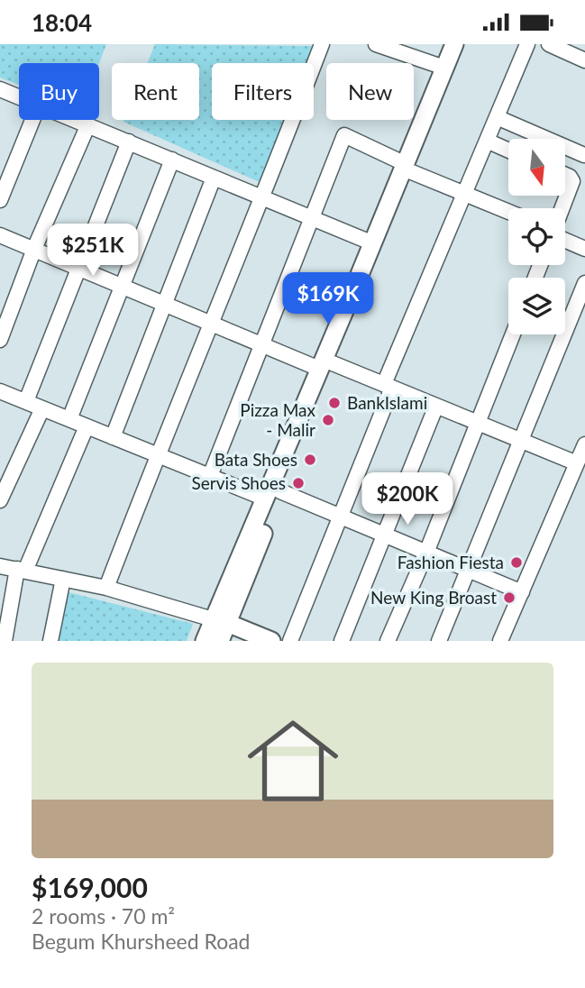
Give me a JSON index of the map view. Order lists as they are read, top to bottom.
{
  "places": [
    "BankIslami",
    "Pizza Max - Malir",
    "Bata Shoes",
    "Servis Shoes",
    "Fashion Fiesta",
    "New King Broast"
  ],
  "north": "bottom",
  "page": {
    "status": "18:04",
    "chip": [
      "Buy",
      "Rent",
      "Filters",
      "New"
    ],
    "price": ["$251K", "$169K", "$200K"],
    "list": [
      {
        "name": "$169,000",
        "note": "2 rooms · 70 m² · Begum Khursheed Road"
      }
    ]
  }
}
